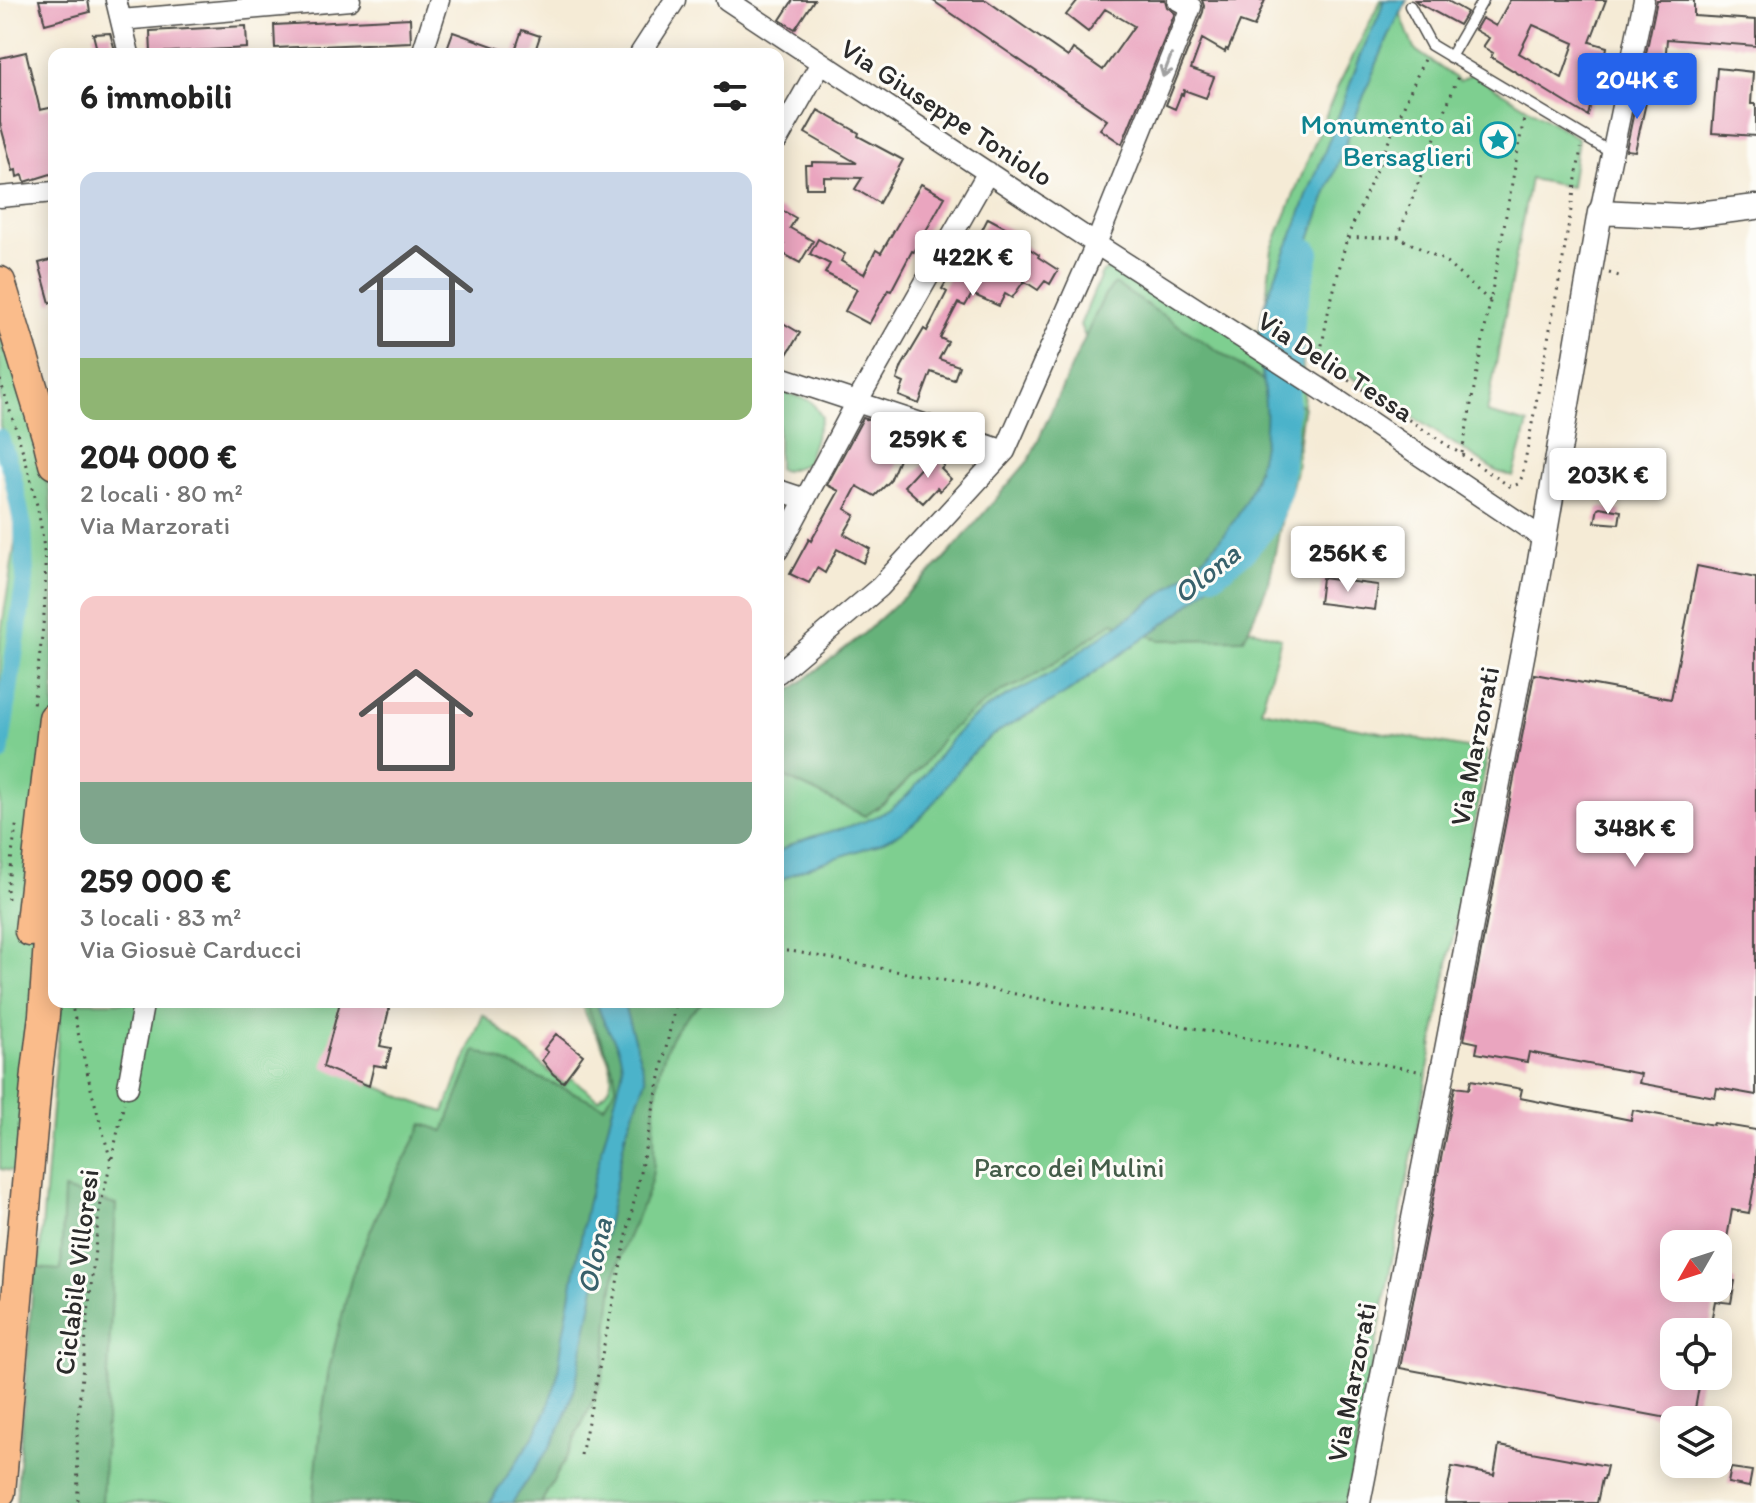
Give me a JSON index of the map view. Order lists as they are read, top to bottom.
{
  "streets": {
    "street": ["Via Giuseppe Toniolo", "Via Delio Tessa", "Via Marzorati"],
    "path": ["Ciclabile Villoresi"]
  },
  "crossings": [
    ["Via Giuseppe Toniolo", "Via Delio Tessa"],
    ["Via Delio Tessa", "Via Marzorati"]
  ],
  "water": ["Olona"],
  "parks": ["Parco dei Mulini"],
  "places": {
    "place": ["Monumento ai Bersaglieri"]
  },
  "north": "bottom left",
  "page": {
    "heading": "6 immobili",
    "price": [
      "204K €",
      "422K €",
      "259K €",
      "203K €",
      "256K €",
      "348K €"
    ],
    "list": [
      {
        "name": "204 000 €",
        "note": "2 locali · 80 m² · Via Marzorati"
      },
      {
        "name": "259 000 €",
        "note": "3 locali · 83 m² · Via Giosuè Carducci"
      }
    ]
  }
}
